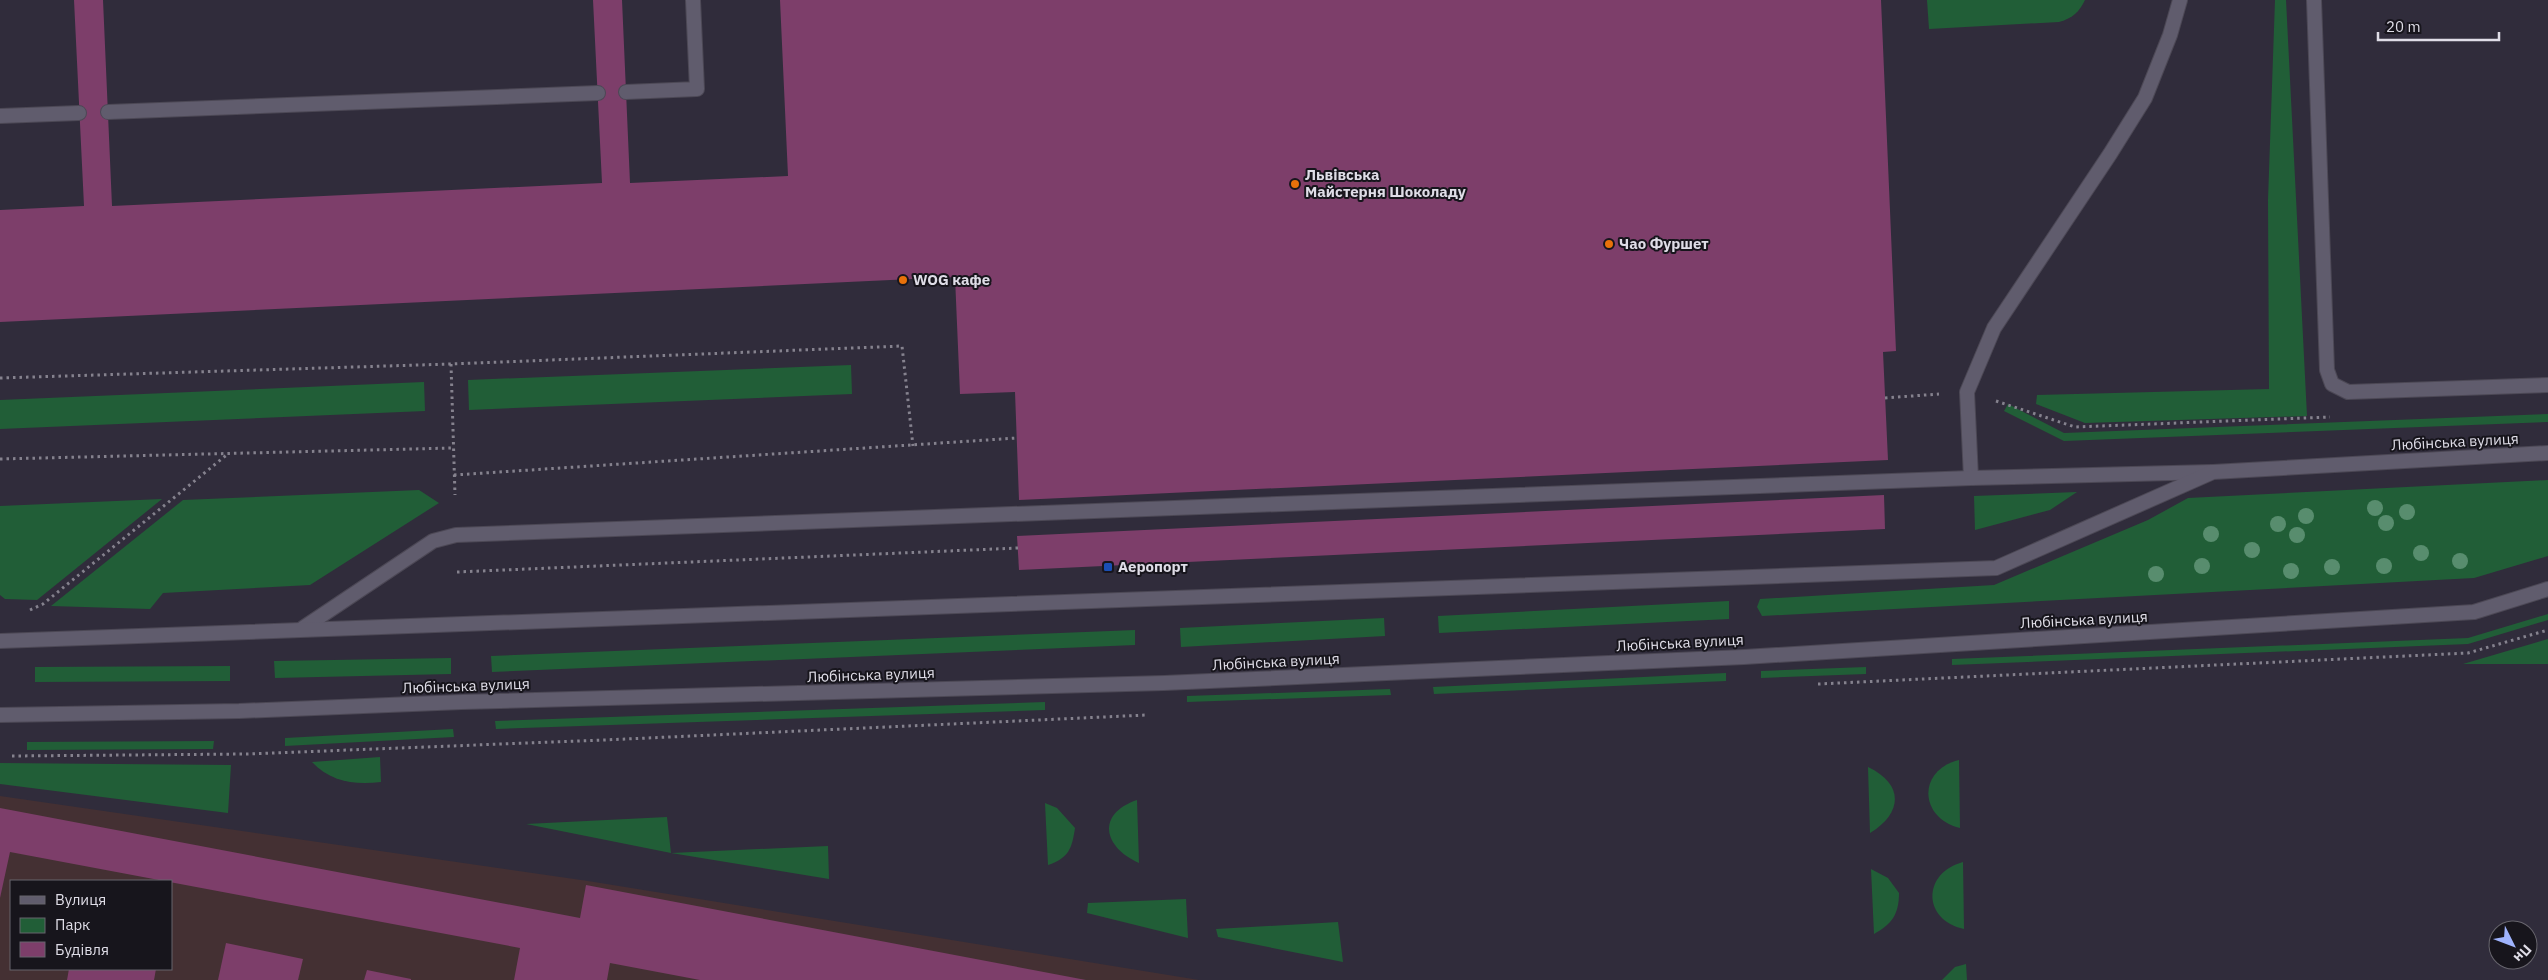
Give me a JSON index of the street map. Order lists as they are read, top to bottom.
{
  "streets": {
    "street": ["Любінська вулиця"]
  },
  "places": {
    "other": ["Львівська Майстерня Шоколаду", "Чао Фуршет", "WOG кафе"],
    "transit": ["Аеропорт"]
  },
  "legend": ["Вулиця", "Парк", "Будівля"],
  "scale_bar": "20 m",
  "north": "bottom right"
}
